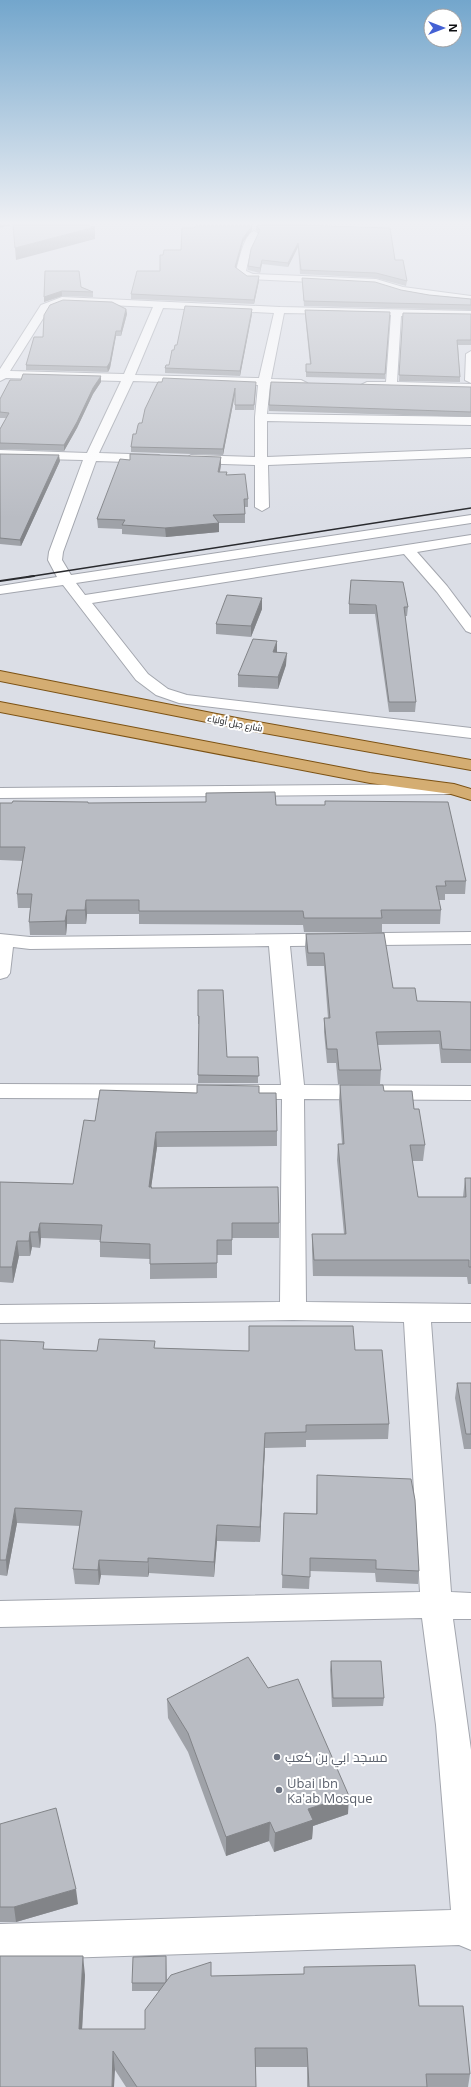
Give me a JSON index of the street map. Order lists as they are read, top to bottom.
{
  "streets": {
    "main road": ["شارع جبل أولياء"]
  },
  "places": ["مسجد ابي بن كعب", "Ubai Ibn Ka'ab Mosque"],
  "north": "right"
}
